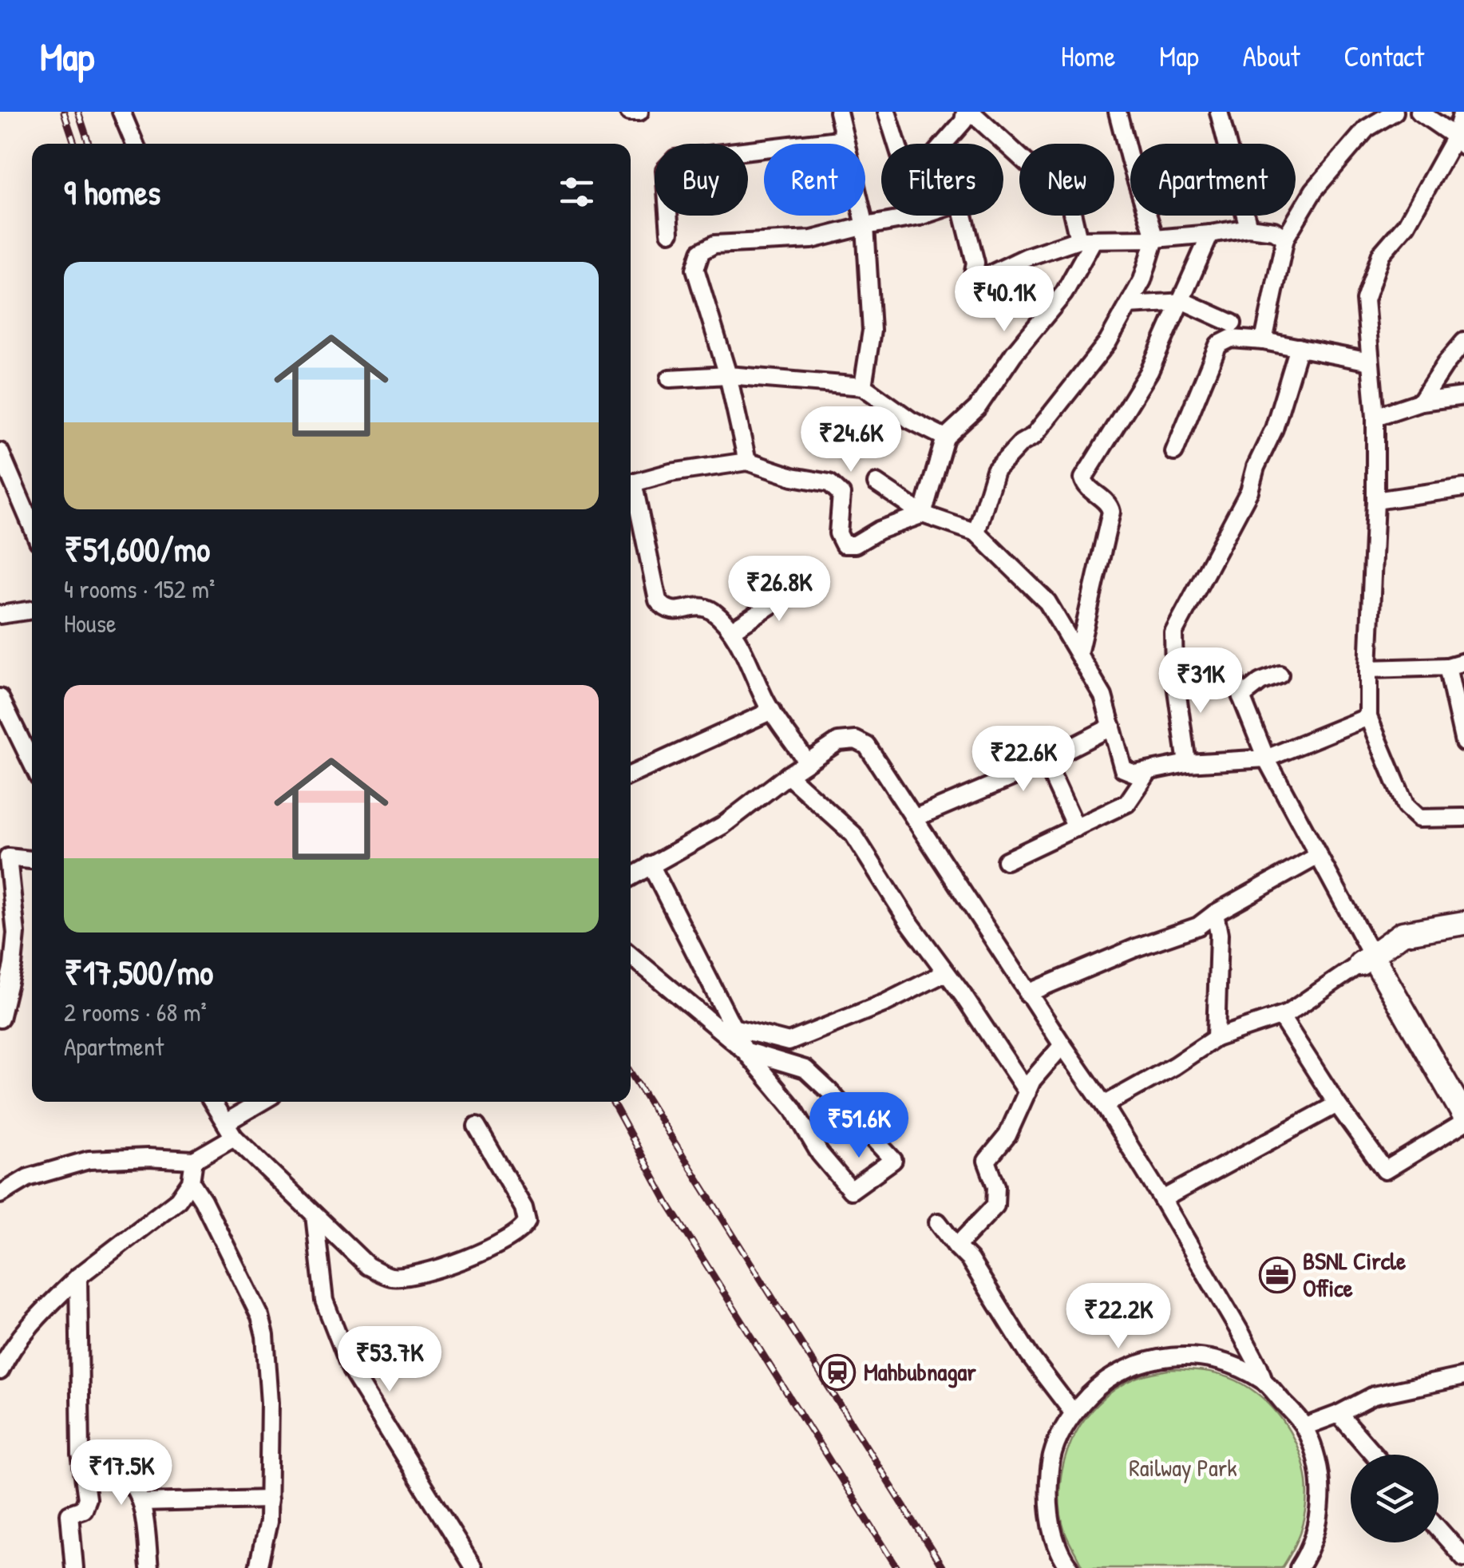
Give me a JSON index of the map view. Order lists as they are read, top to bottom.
{
  "parks": ["Railway Park"],
  "places": {
    "office": ["BSNL Circle Office"],
    "station": ["Mahbubnagar"]
  },
  "page": {
    "header": "Map",
    "nav": [
      "Home",
      "Map",
      "About",
      "Contact"
    ],
    "chip": [
      "Buy",
      "Rent",
      "Filters",
      "New",
      "Apartment"
    ],
    "heading": "9 homes",
    "list": [
      {
        "name": "₹51,600/mo",
        "note": "4 rooms · 152 m² · House"
      },
      {
        "name": "₹17,500/mo",
        "note": "2 rooms · 68 m² · Apartment"
      }
    ],
    "price": [
      "₹40.1K",
      "₹24.6K",
      "₹26.8K",
      "₹31K",
      "₹22.6K",
      "₹51.6K",
      "₹22.2K",
      "₹53.7K",
      "₹17.5K"
    ]
  }
}
